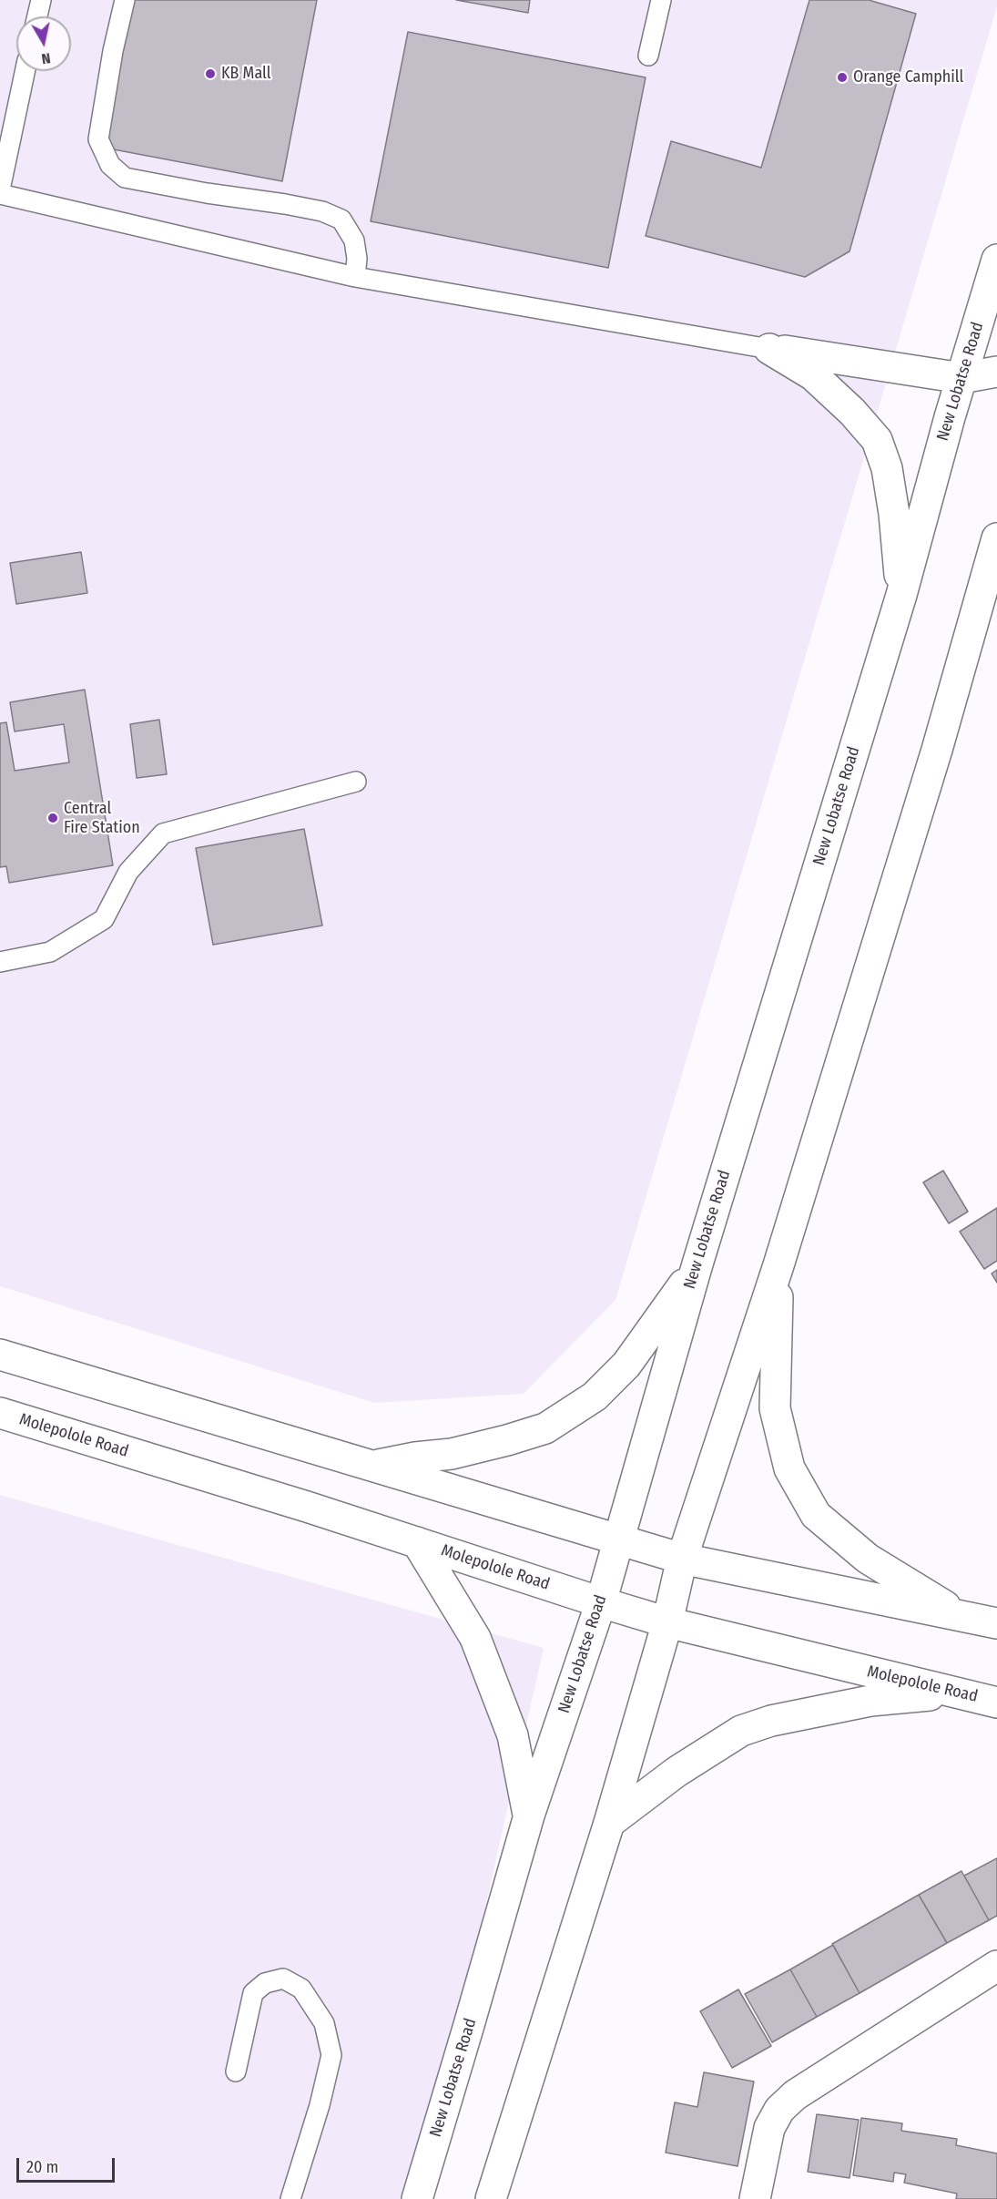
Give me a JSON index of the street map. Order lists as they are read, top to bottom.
{
  "streets": {
    "main road": ["New Lobatse Road", "Molepolole Road"]
  },
  "crossings": [
    ["New Lobatse Road", "Molepolole Road"]
  ],
  "places": ["KB Mall", "Orange Camphill", "Central Fire Station"],
  "scale_bar": "20 m",
  "north": "bottom"
}
